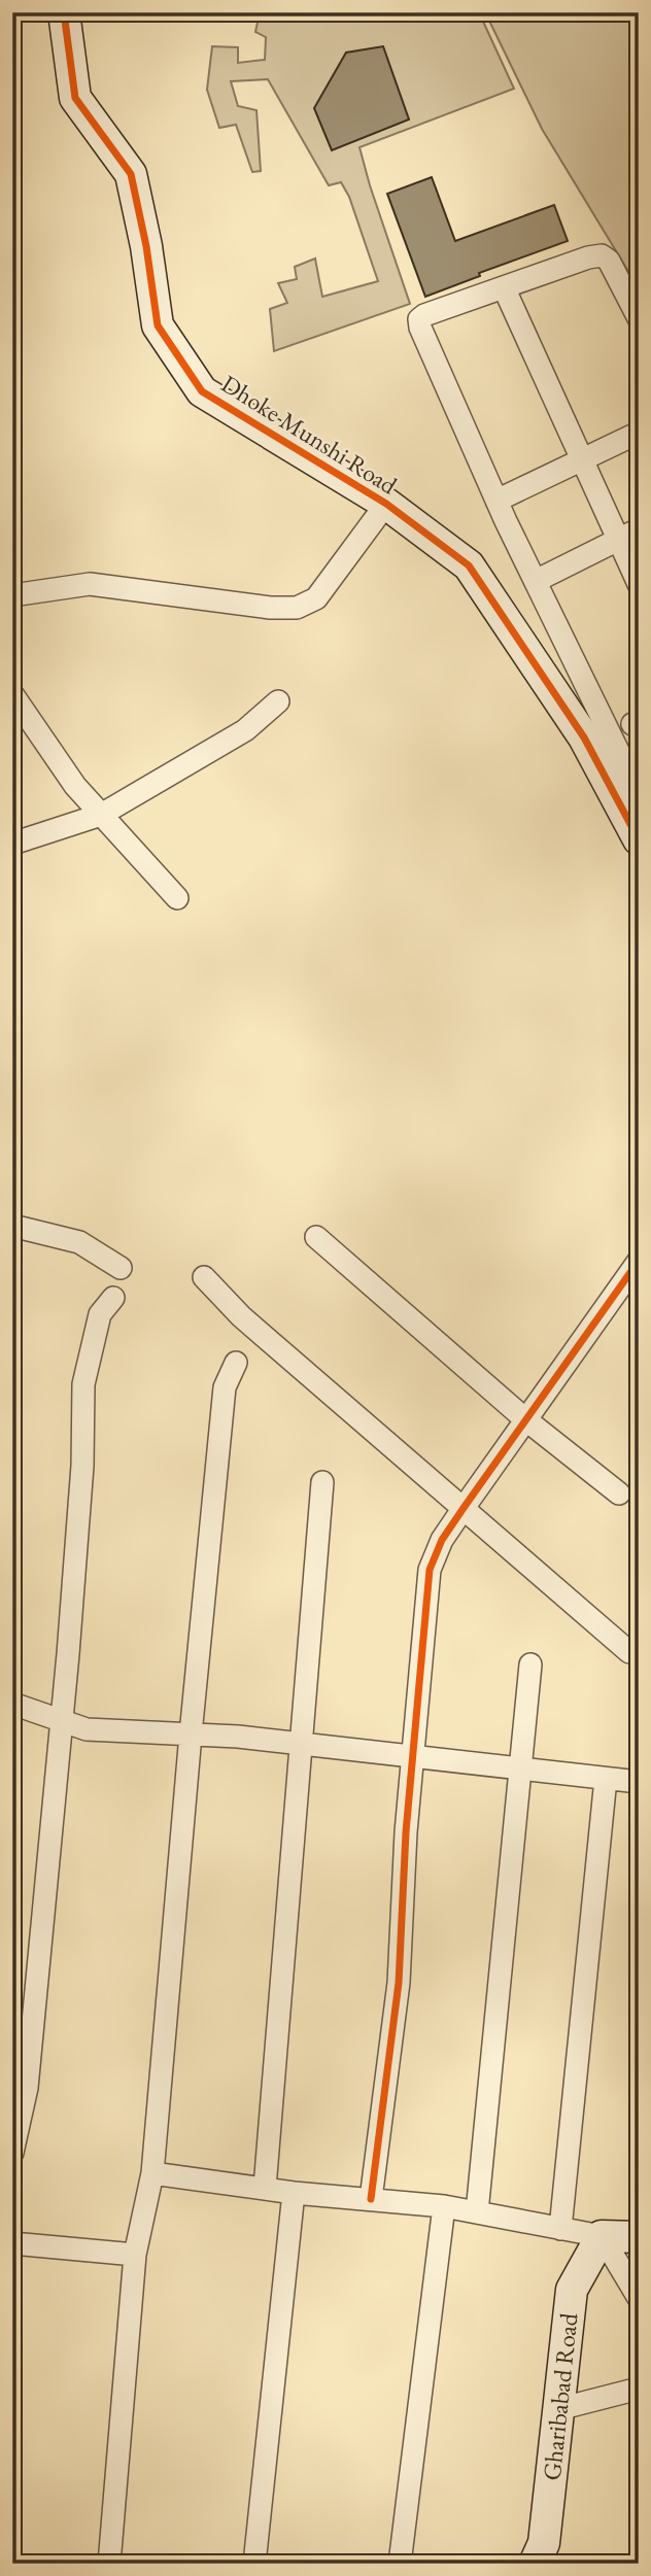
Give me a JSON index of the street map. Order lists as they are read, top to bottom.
{
  "streets": {
    "street": ["Dhoke Munshi Road", "Gharibabad Road"]
  }
}
